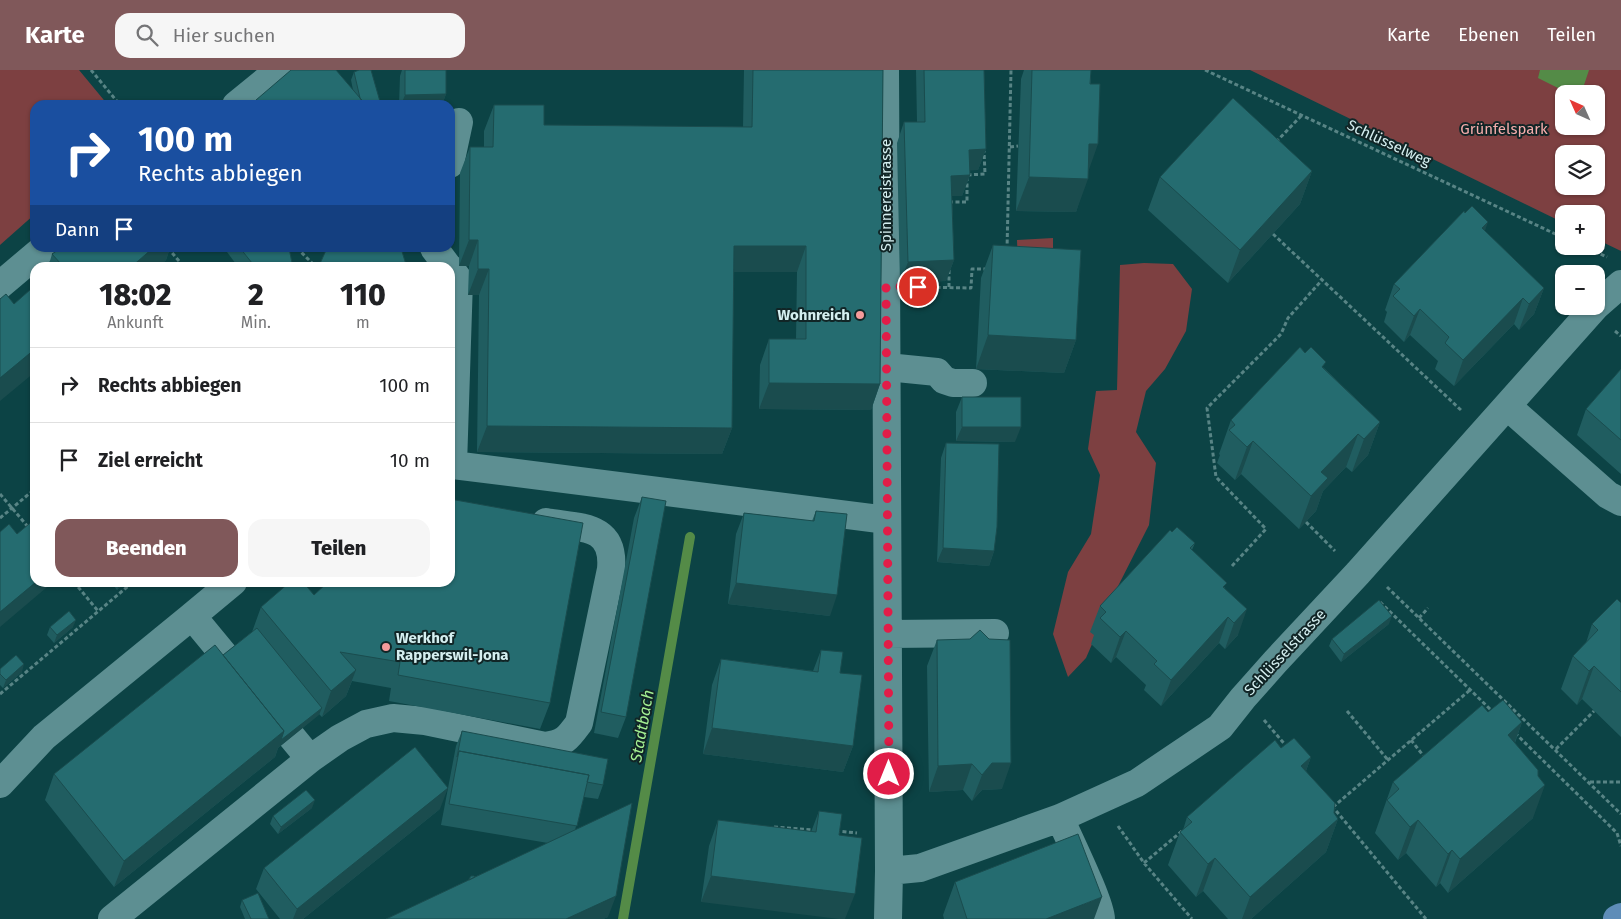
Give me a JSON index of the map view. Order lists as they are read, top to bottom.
{
  "streets": {
    "street": ["Spinnereistrasse", "Schlüsselstrasse"],
    "path": ["Schlüsselweg"]
  },
  "crossings": [
    ["Spinnereistrasse", "Schlüsselstrasse"]
  ],
  "water": ["Stadtbach"],
  "parks": ["Grünfelspark"],
  "places": ["Wohnreich", "Werkhof Rapperswil-Jona"],
  "north": "top left",
  "page": {
    "header": "Karte",
    "search": "Hier suchen",
    "nav": ["Karte", "Ebenen", "Teilen"],
    "map_buttons": ["+", "−"],
    "turn": ["100 m", "Rechts abbiegen"],
    "then": "Dann",
    "eta": [
      "18:02",
      "Ankunft",
      "2",
      "Min.",
      "110",
      "m"
    ],
    "list": [
      {
        "name": "Rechts abbiegen",
        "value": "100 m"
      },
      {
        "name": "Ziel erreicht",
        "value": "10 m"
      }
    ],
    "buttons": ["Beenden", "Teilen"]
  }
}
